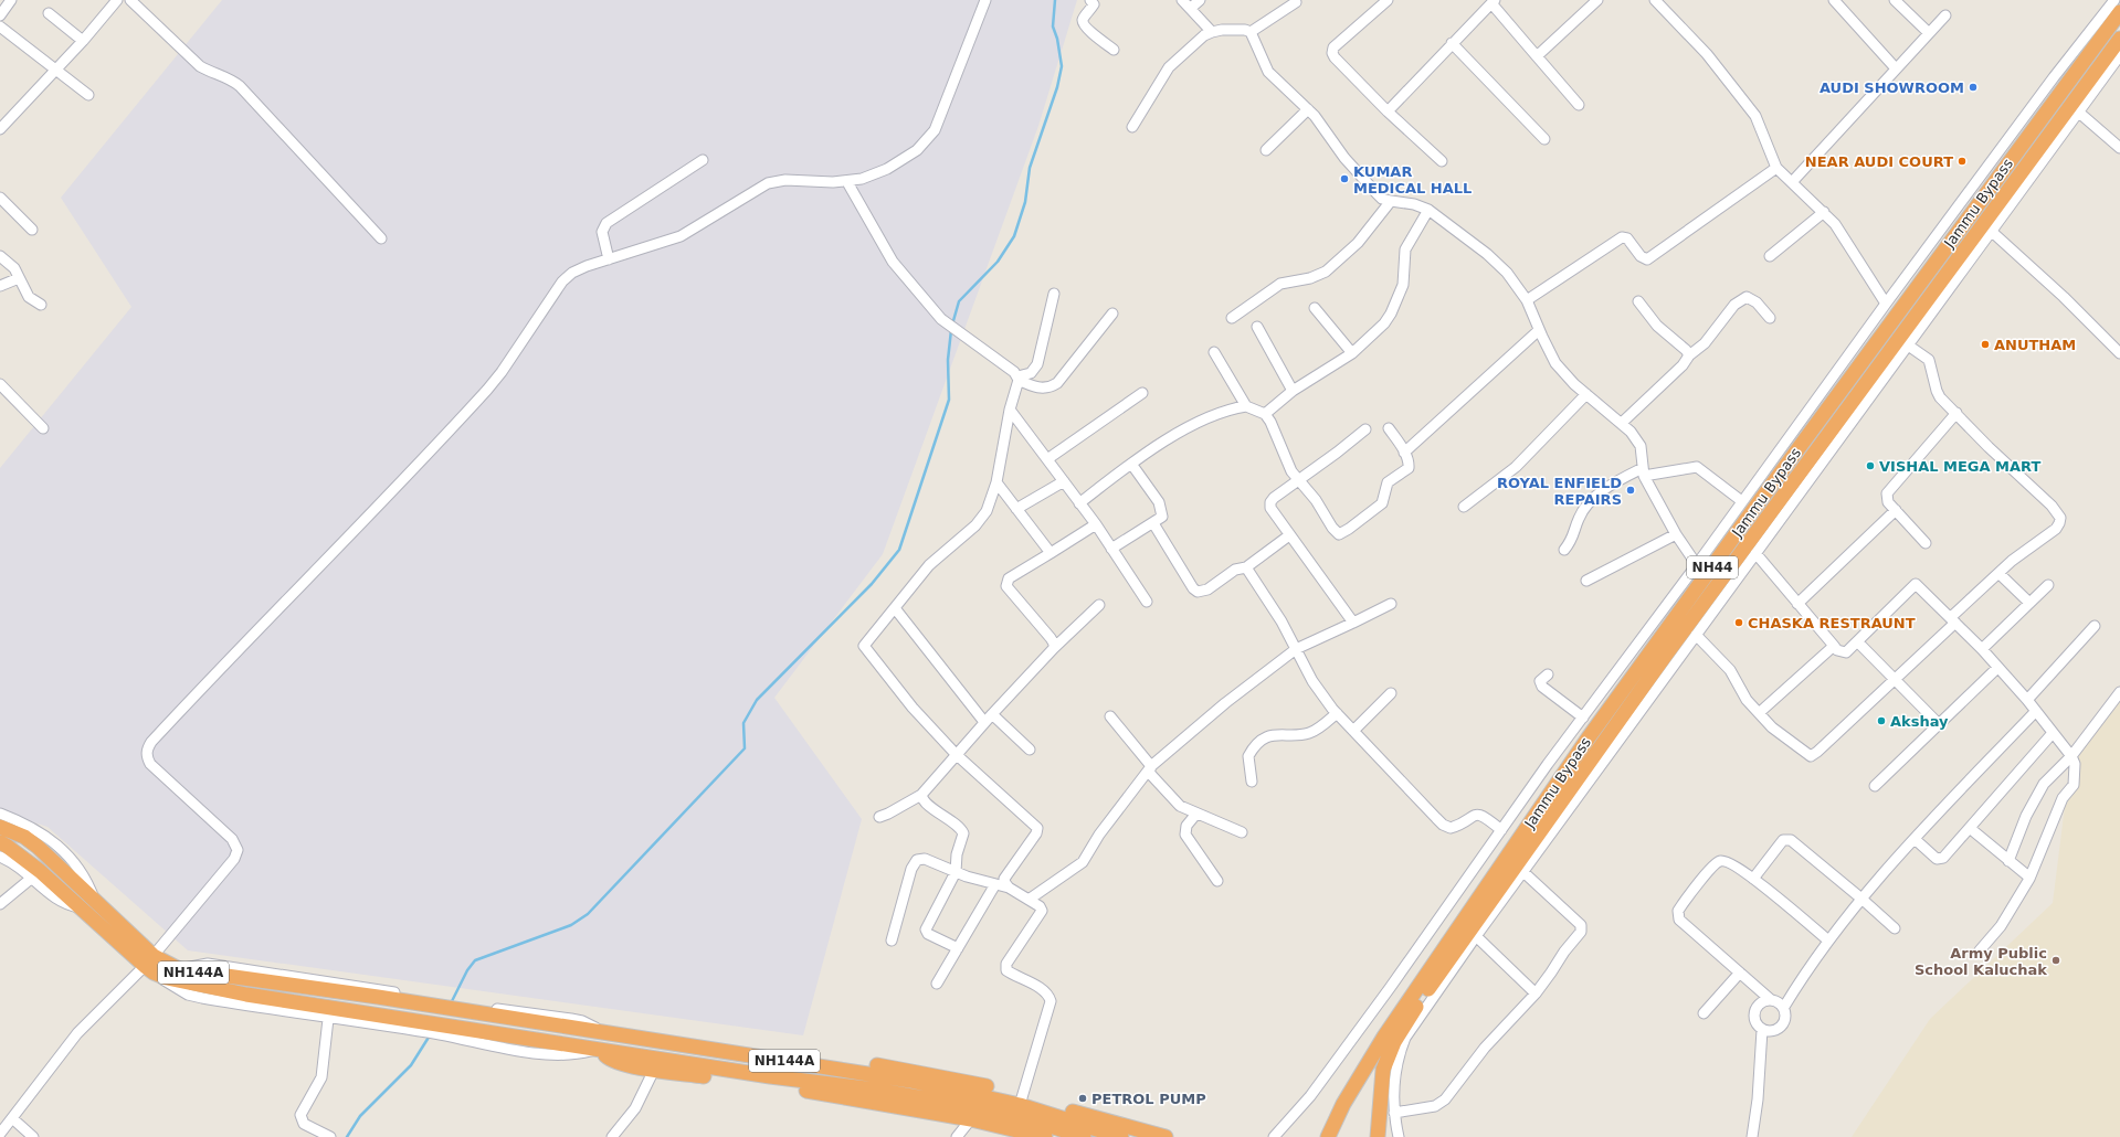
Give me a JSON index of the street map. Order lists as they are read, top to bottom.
{
  "streets": {
    "highway": ["Jammu Bypass", "NH44", "NH144A"]
  },
  "places": [
    "AUDI SHOWROOM",
    "NEAR AUDI COURT",
    "KUMAR MEDICAL HALL",
    "ANUTHAM",
    "VISHAL MEGA MART",
    "ROYAL ENFIELD REPAIRS",
    "CHASKA RESTRAUNT",
    "Akshay",
    "Army Public School Kaluchak",
    "PETROL PUMP"
  ]
}
